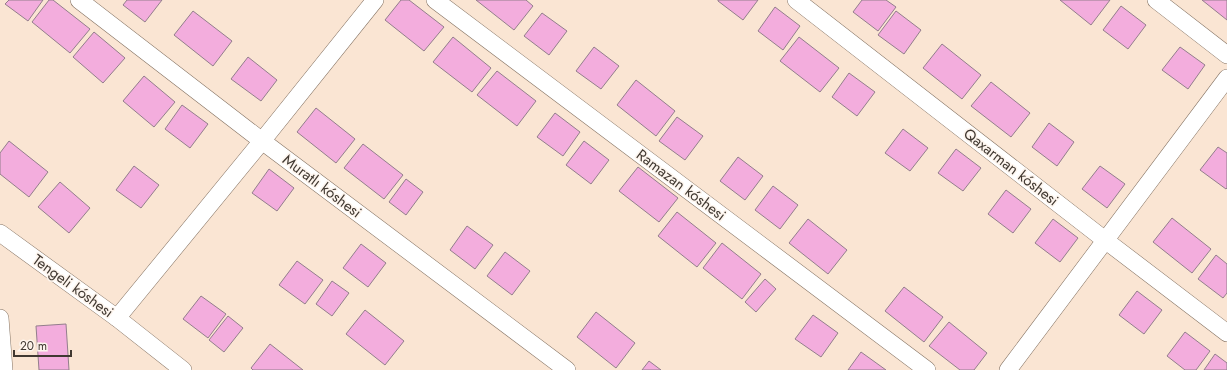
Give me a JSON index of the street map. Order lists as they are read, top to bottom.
{
  "streets": {
    "street": [
      "Qaxarman kóshesi",
      "Ramazan kóshesi",
      "Muratlı kóshesi",
      "Tengeli kóshesi"
    ]
  },
  "scale_bar": "20 m"
}
